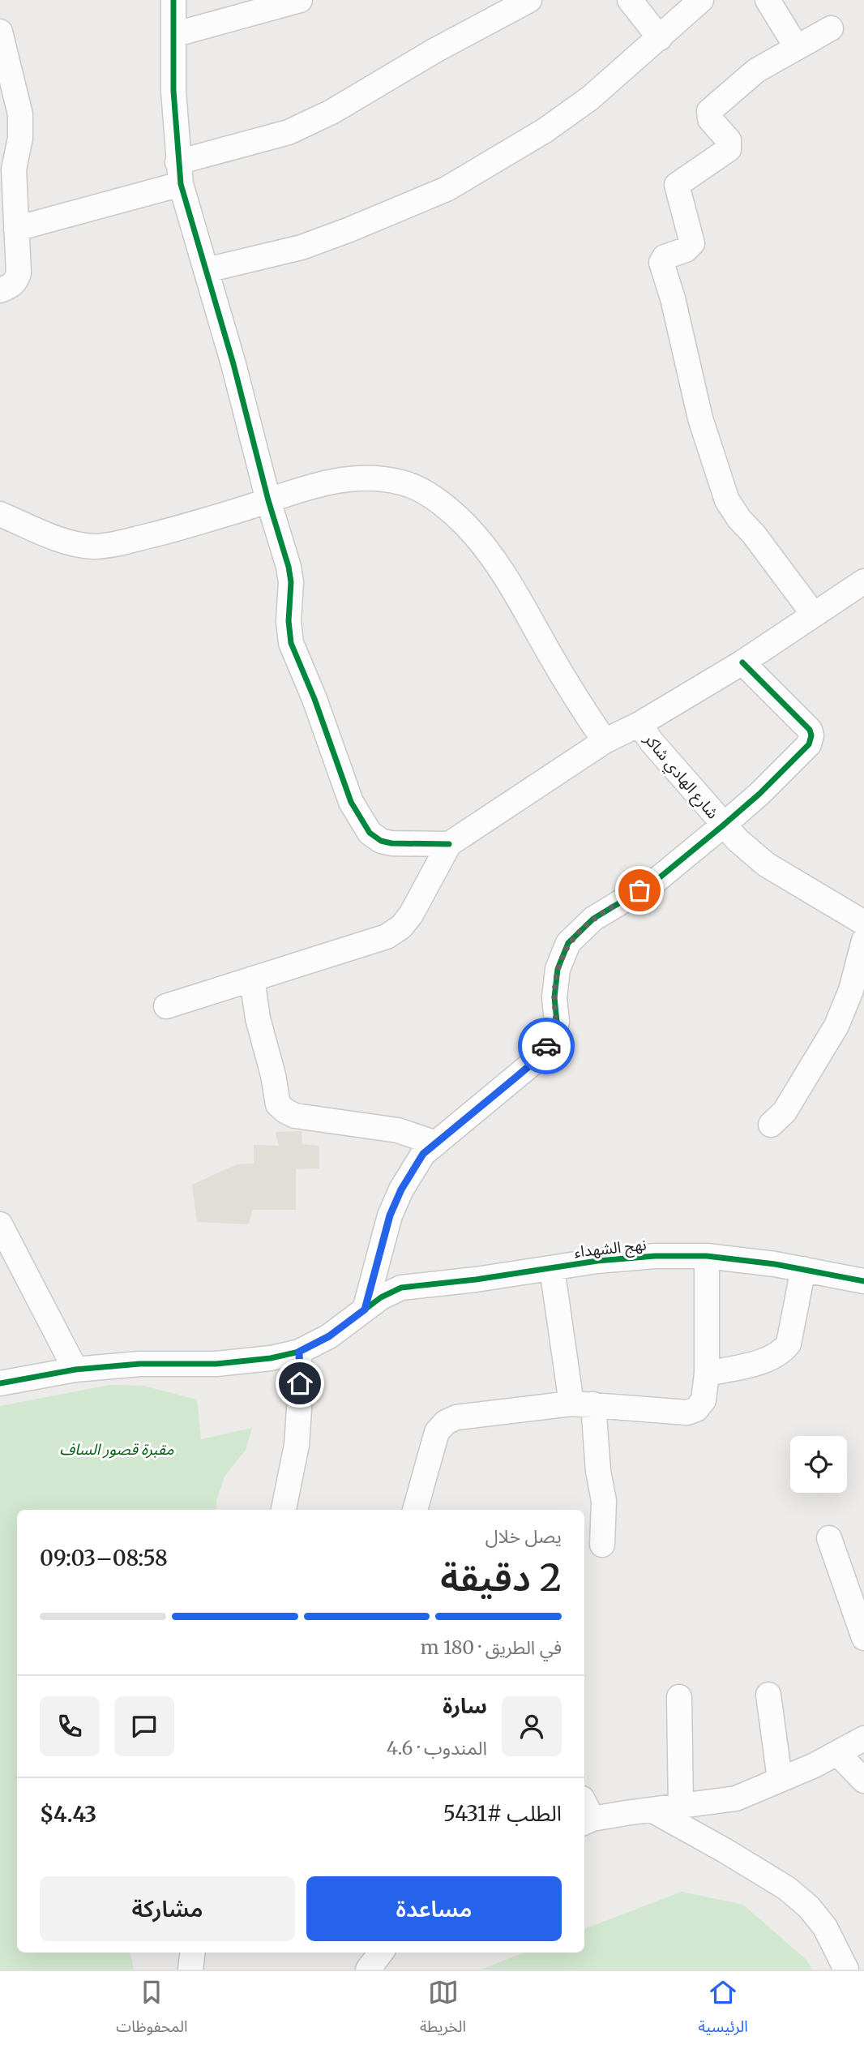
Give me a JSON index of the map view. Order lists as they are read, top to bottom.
{
  "streets": {
    "street": ["شارع الهادي شاكر", "نهج الشهداء"]
  },
  "parks": ["مقبرة قصور الساف"],
  "page": {
    "heading": ["2 دقيقة", "يصل خلال", "08:58–09:03"],
    "panel": [
      "سارة",
      "المندوب · 4.6",
      "الطلب #5431",
      "$4.43"
    ],
    "bar": "في الطريق · 180 m",
    "buttons": ["مساعدة", "مشاركة"],
    "tabs": ["الرئيسية", "الخريطة", "المحفوظات"]
  }
}
